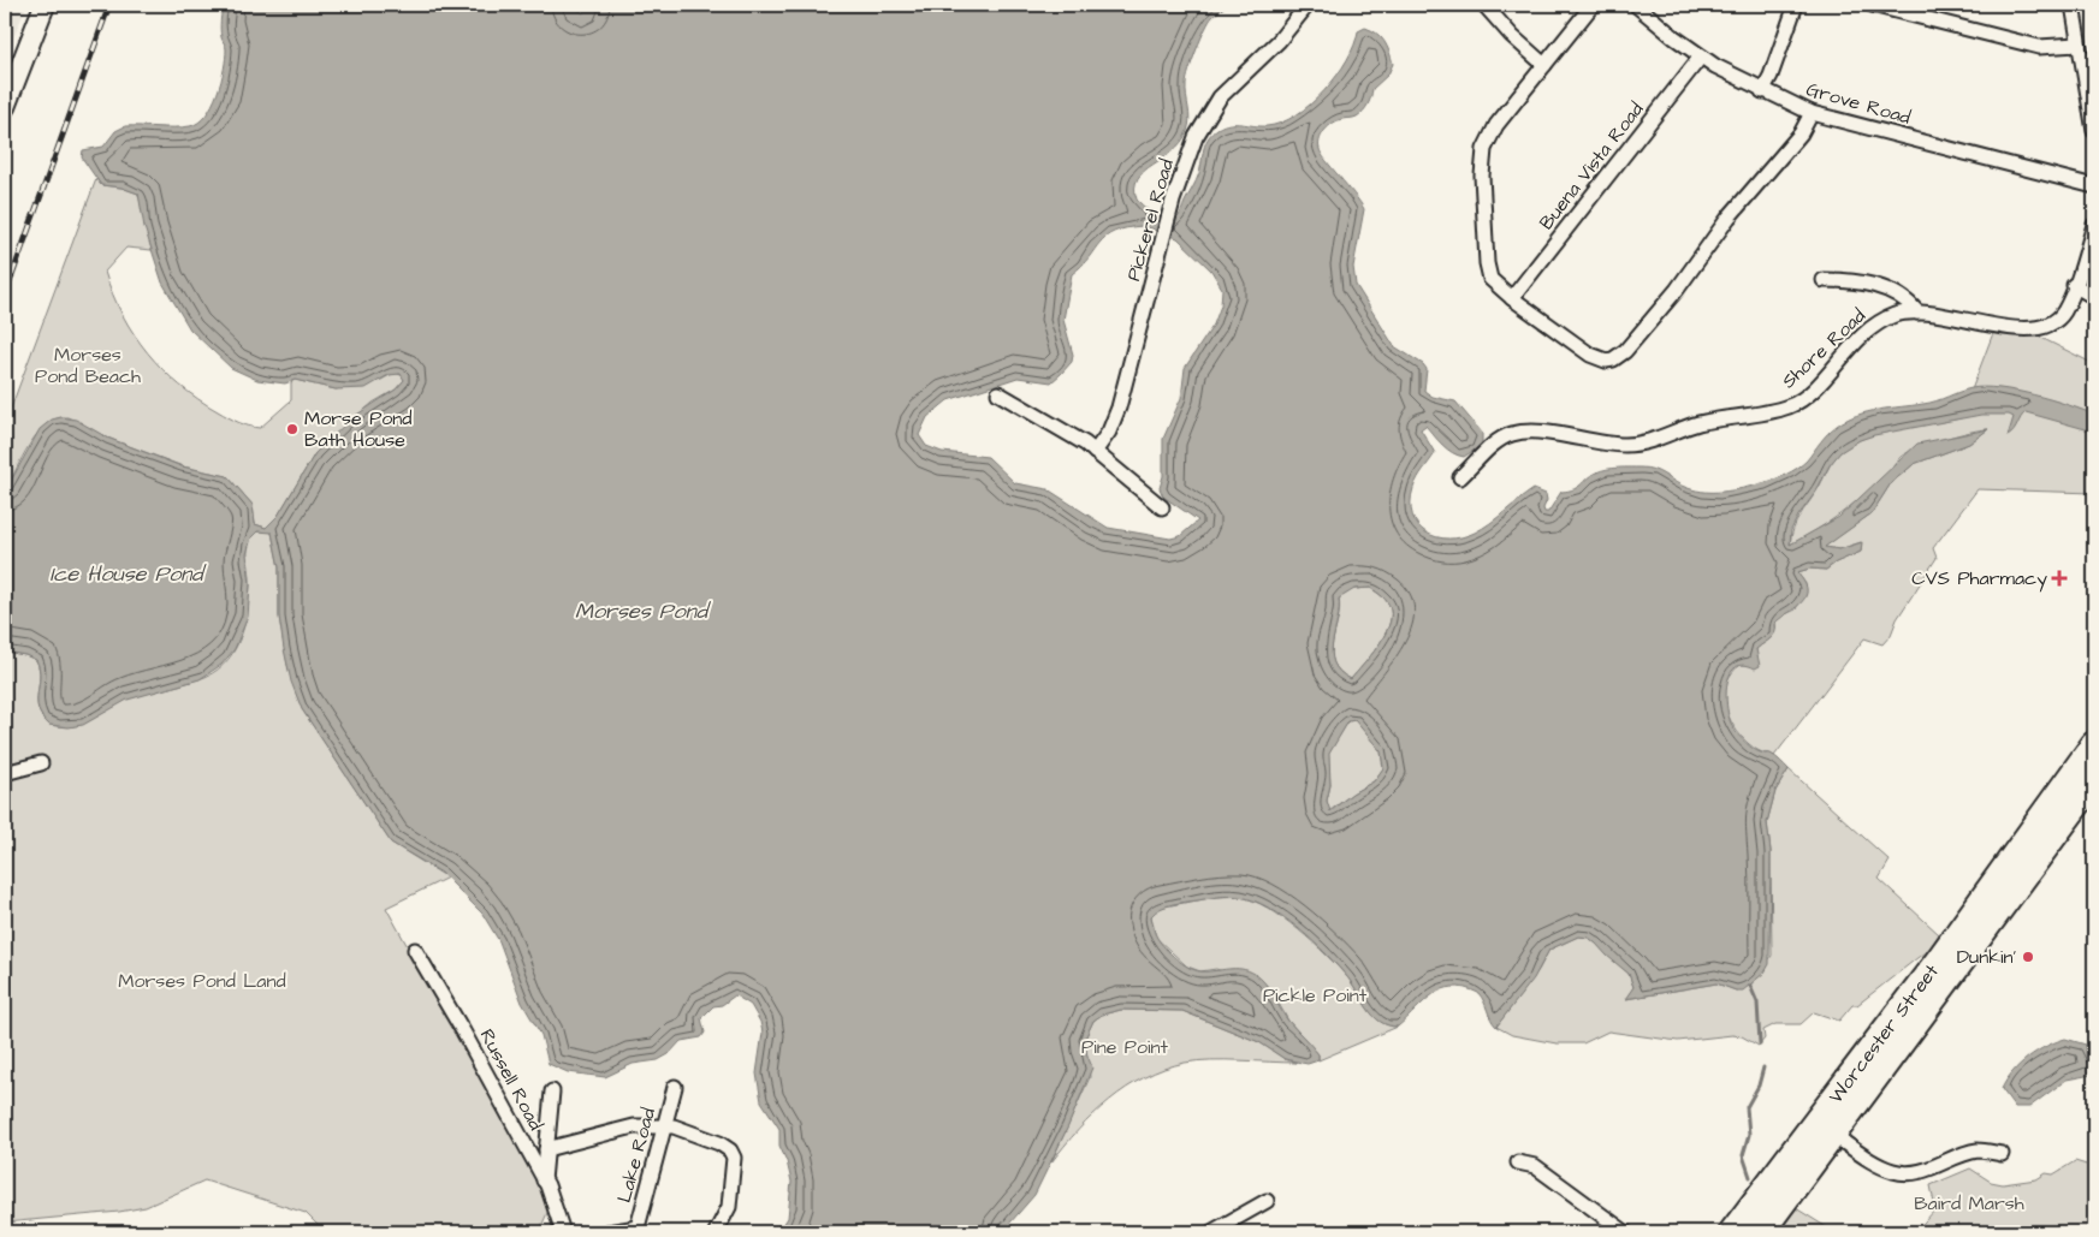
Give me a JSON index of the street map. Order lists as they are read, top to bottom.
{
  "streets": {
    "highway": ["Worcester Street"],
    "street": [
      "Grove Road",
      "Buena Vista Road",
      "Pickerel Road",
      "Shore Road",
      "Russell Road",
      "Lake Road"
    ]
  },
  "crossings": [
    ["Grove Road", "Buena Vista Road"]
  ],
  "water": ["Ice House Pond", "Morses Pond"],
  "parks": [
    "Morses Pond Beach",
    "Morses Pond Land",
    "Pickle Point",
    "Pine Point",
    "Baird Marsh"
  ],
  "places": {
    "other": ["Morse Pond Bath House", "Dunkin'"],
    "health": ["CVS Pharmacy"]
  }
}
